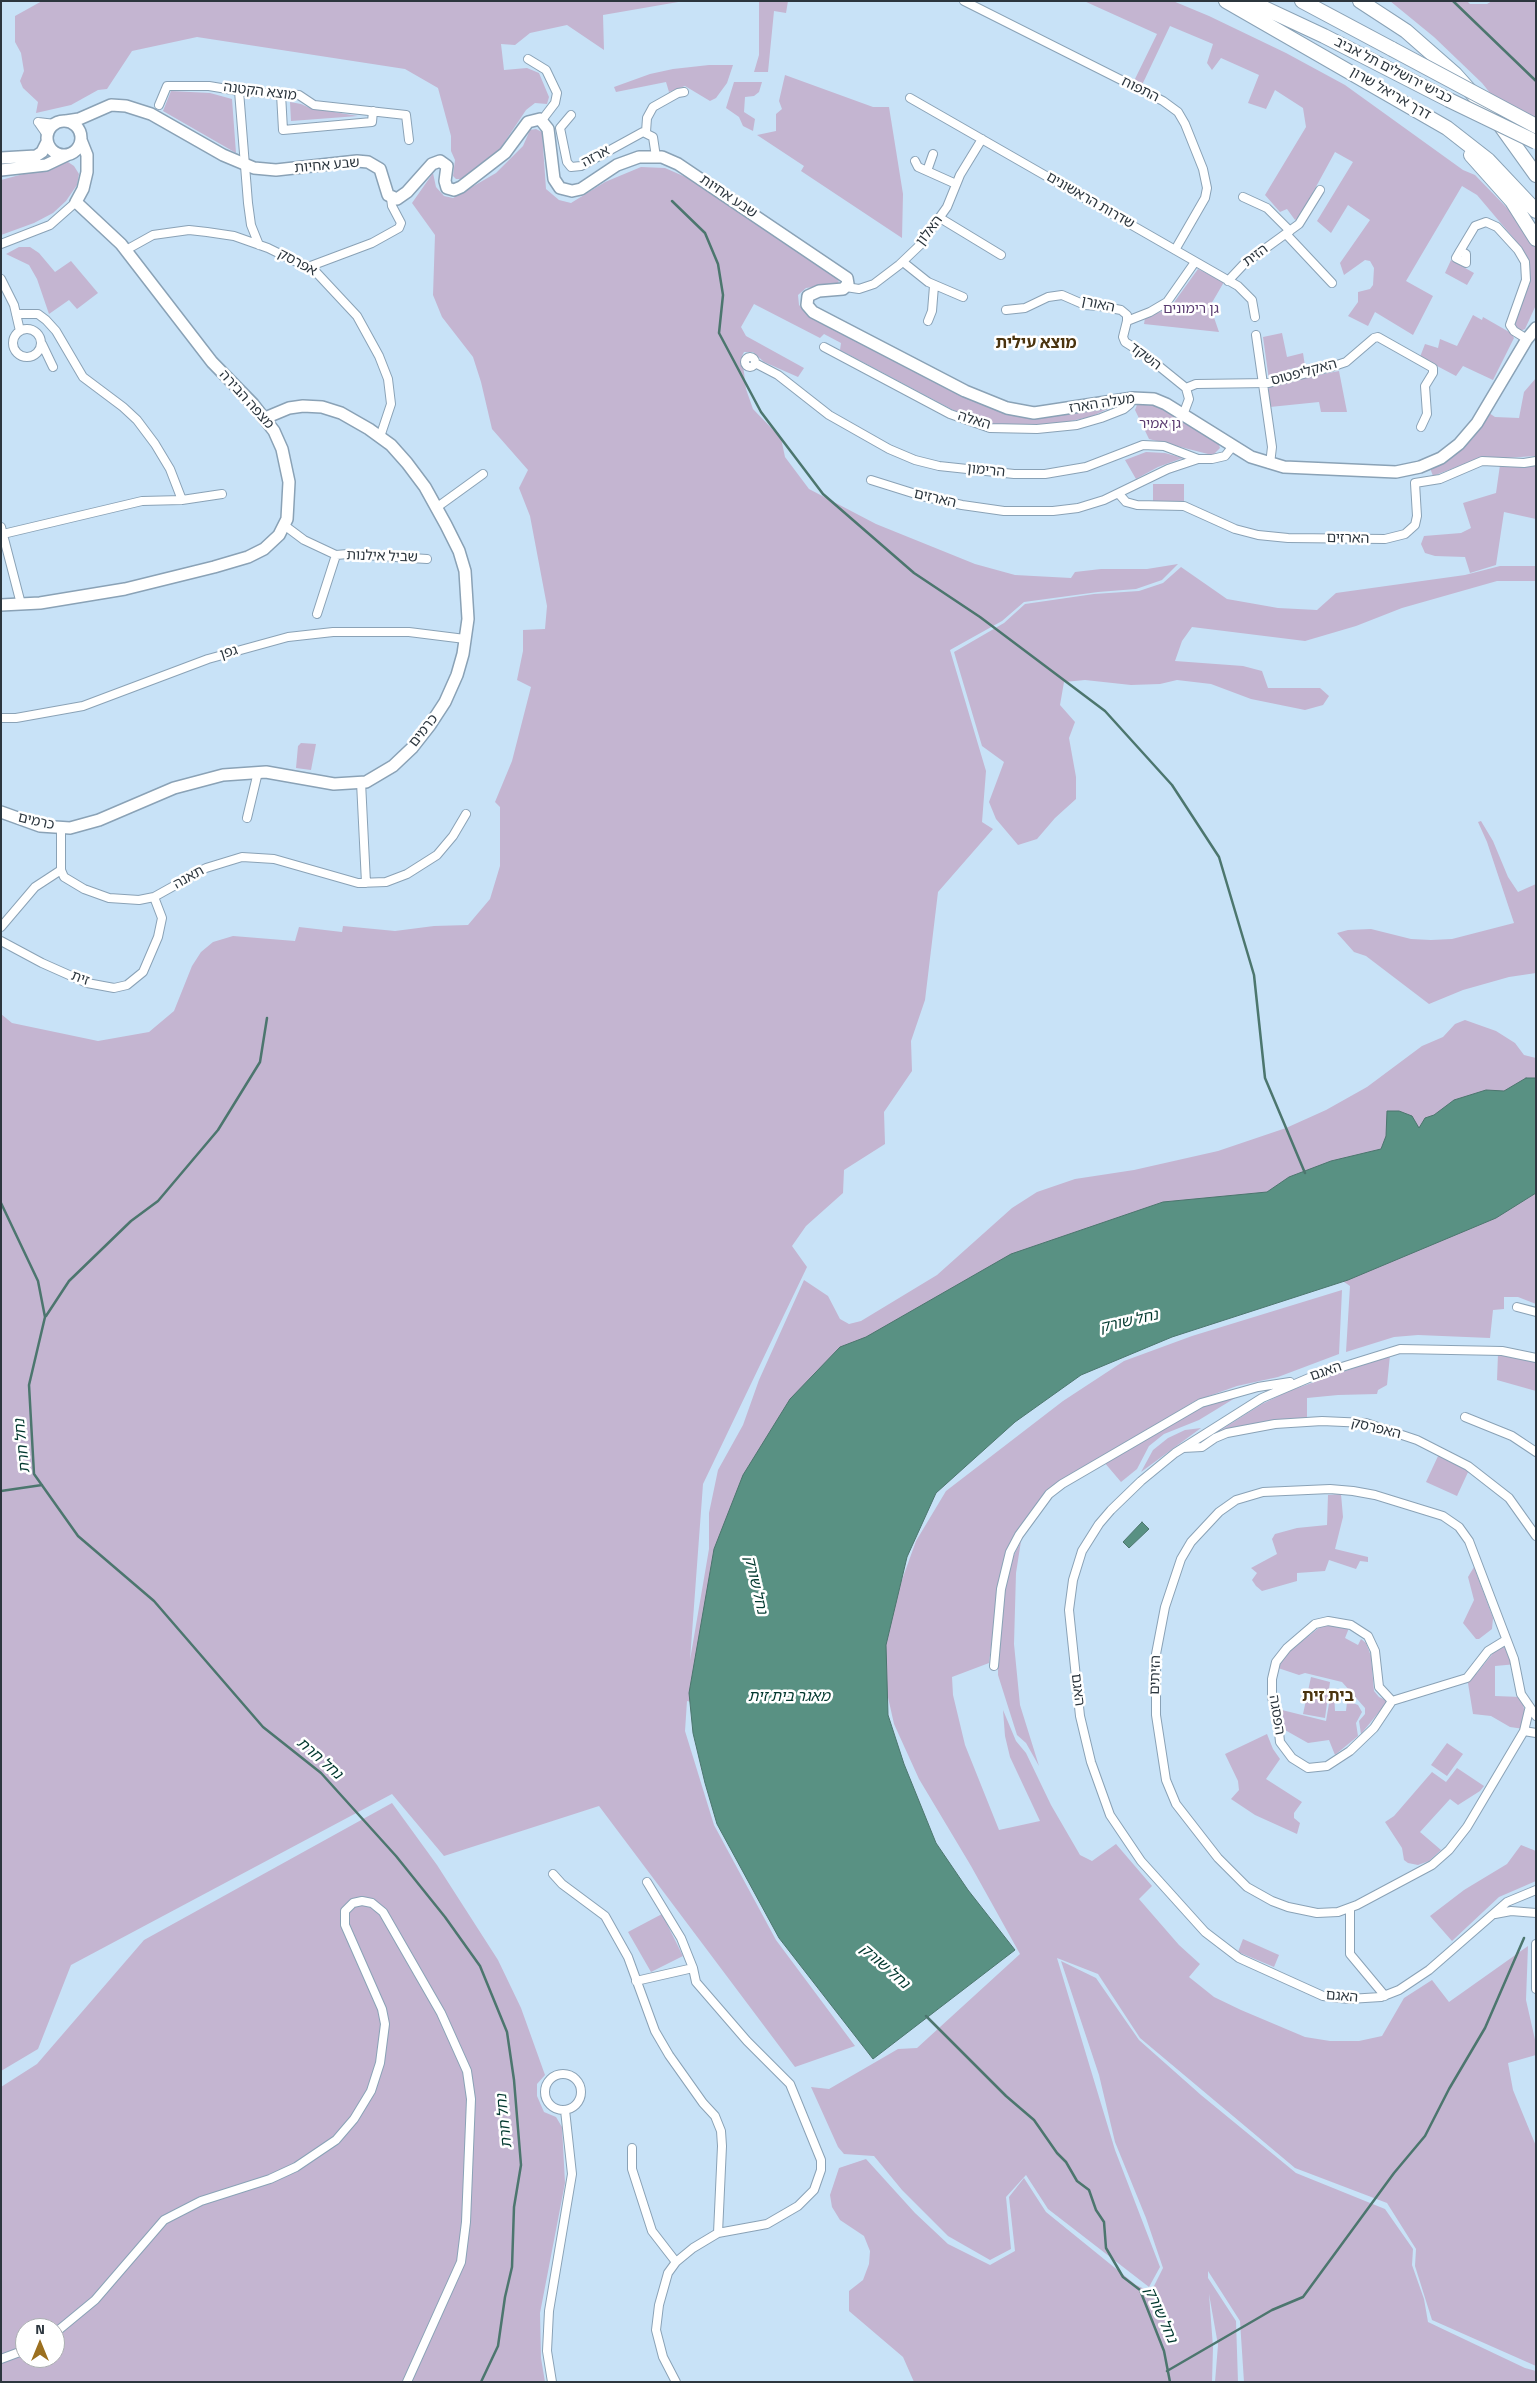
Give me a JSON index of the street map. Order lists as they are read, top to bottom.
{
  "streets": {
    "highway": ["כביש ירושלים תל אביב", "דרך אריאל שרון"],
    "main road": [
      "שבע אחיות",
      "מצפה הבירה",
      "מעלה הארז",
      "כרמים"
    ],
    "street": [
      "התפוח",
      "מוצא הקטנה",
      "ארזה",
      "שדרות הראשונים",
      "האלון",
      "הזית",
      "אפרסק",
      "האורן",
      "השקד",
      "האקליפטוס",
      "האלה",
      "הרימון",
      "הארזים",
      "שביל אילנות",
      "גפן",
      "תאנה",
      "זית",
      "האגם",
      "האפרסק",
      "הזיתים",
      "הפסגה"
    ]
  },
  "crossings": [
    ["התפוח", "שדרות הראשונים"],
    ["שבע אחיות", "האלון"],
    ["שבע אחיות", "מעלה הארז"],
    ["שדרות הראשונים", "האלון"],
    ["שדרות הראשונים", "הזית"],
    ["האלון", "מעלה הארז"],
    ["אפרסק", "מצפה הבירה"],
    ["אפרסק", "כרמים"],
    ["האורן", "השקד"],
    ["השקד", "האקליפטוס"],
    ["מצפה הבירה", "שביל אילנות"],
    ["מצפה הבירה", "כרמים"],
    ["מעלה הארז", "האלה"],
    ["מעלה הארז", "הרימון"],
    ["הרימון", "הארזים"],
    ["גפן", "כרמים"],
    ["תאנה", "זית"],
    ["האגם", "האפרסק"]
  ],
  "districts": ["מוצא עילית", "בית זית"],
  "water": ["נחל שורק", "נחל חרת", "מאגר בית זית"],
  "parks": ["גן רימונים", "גן אמיר"],
  "north": "top"
}
